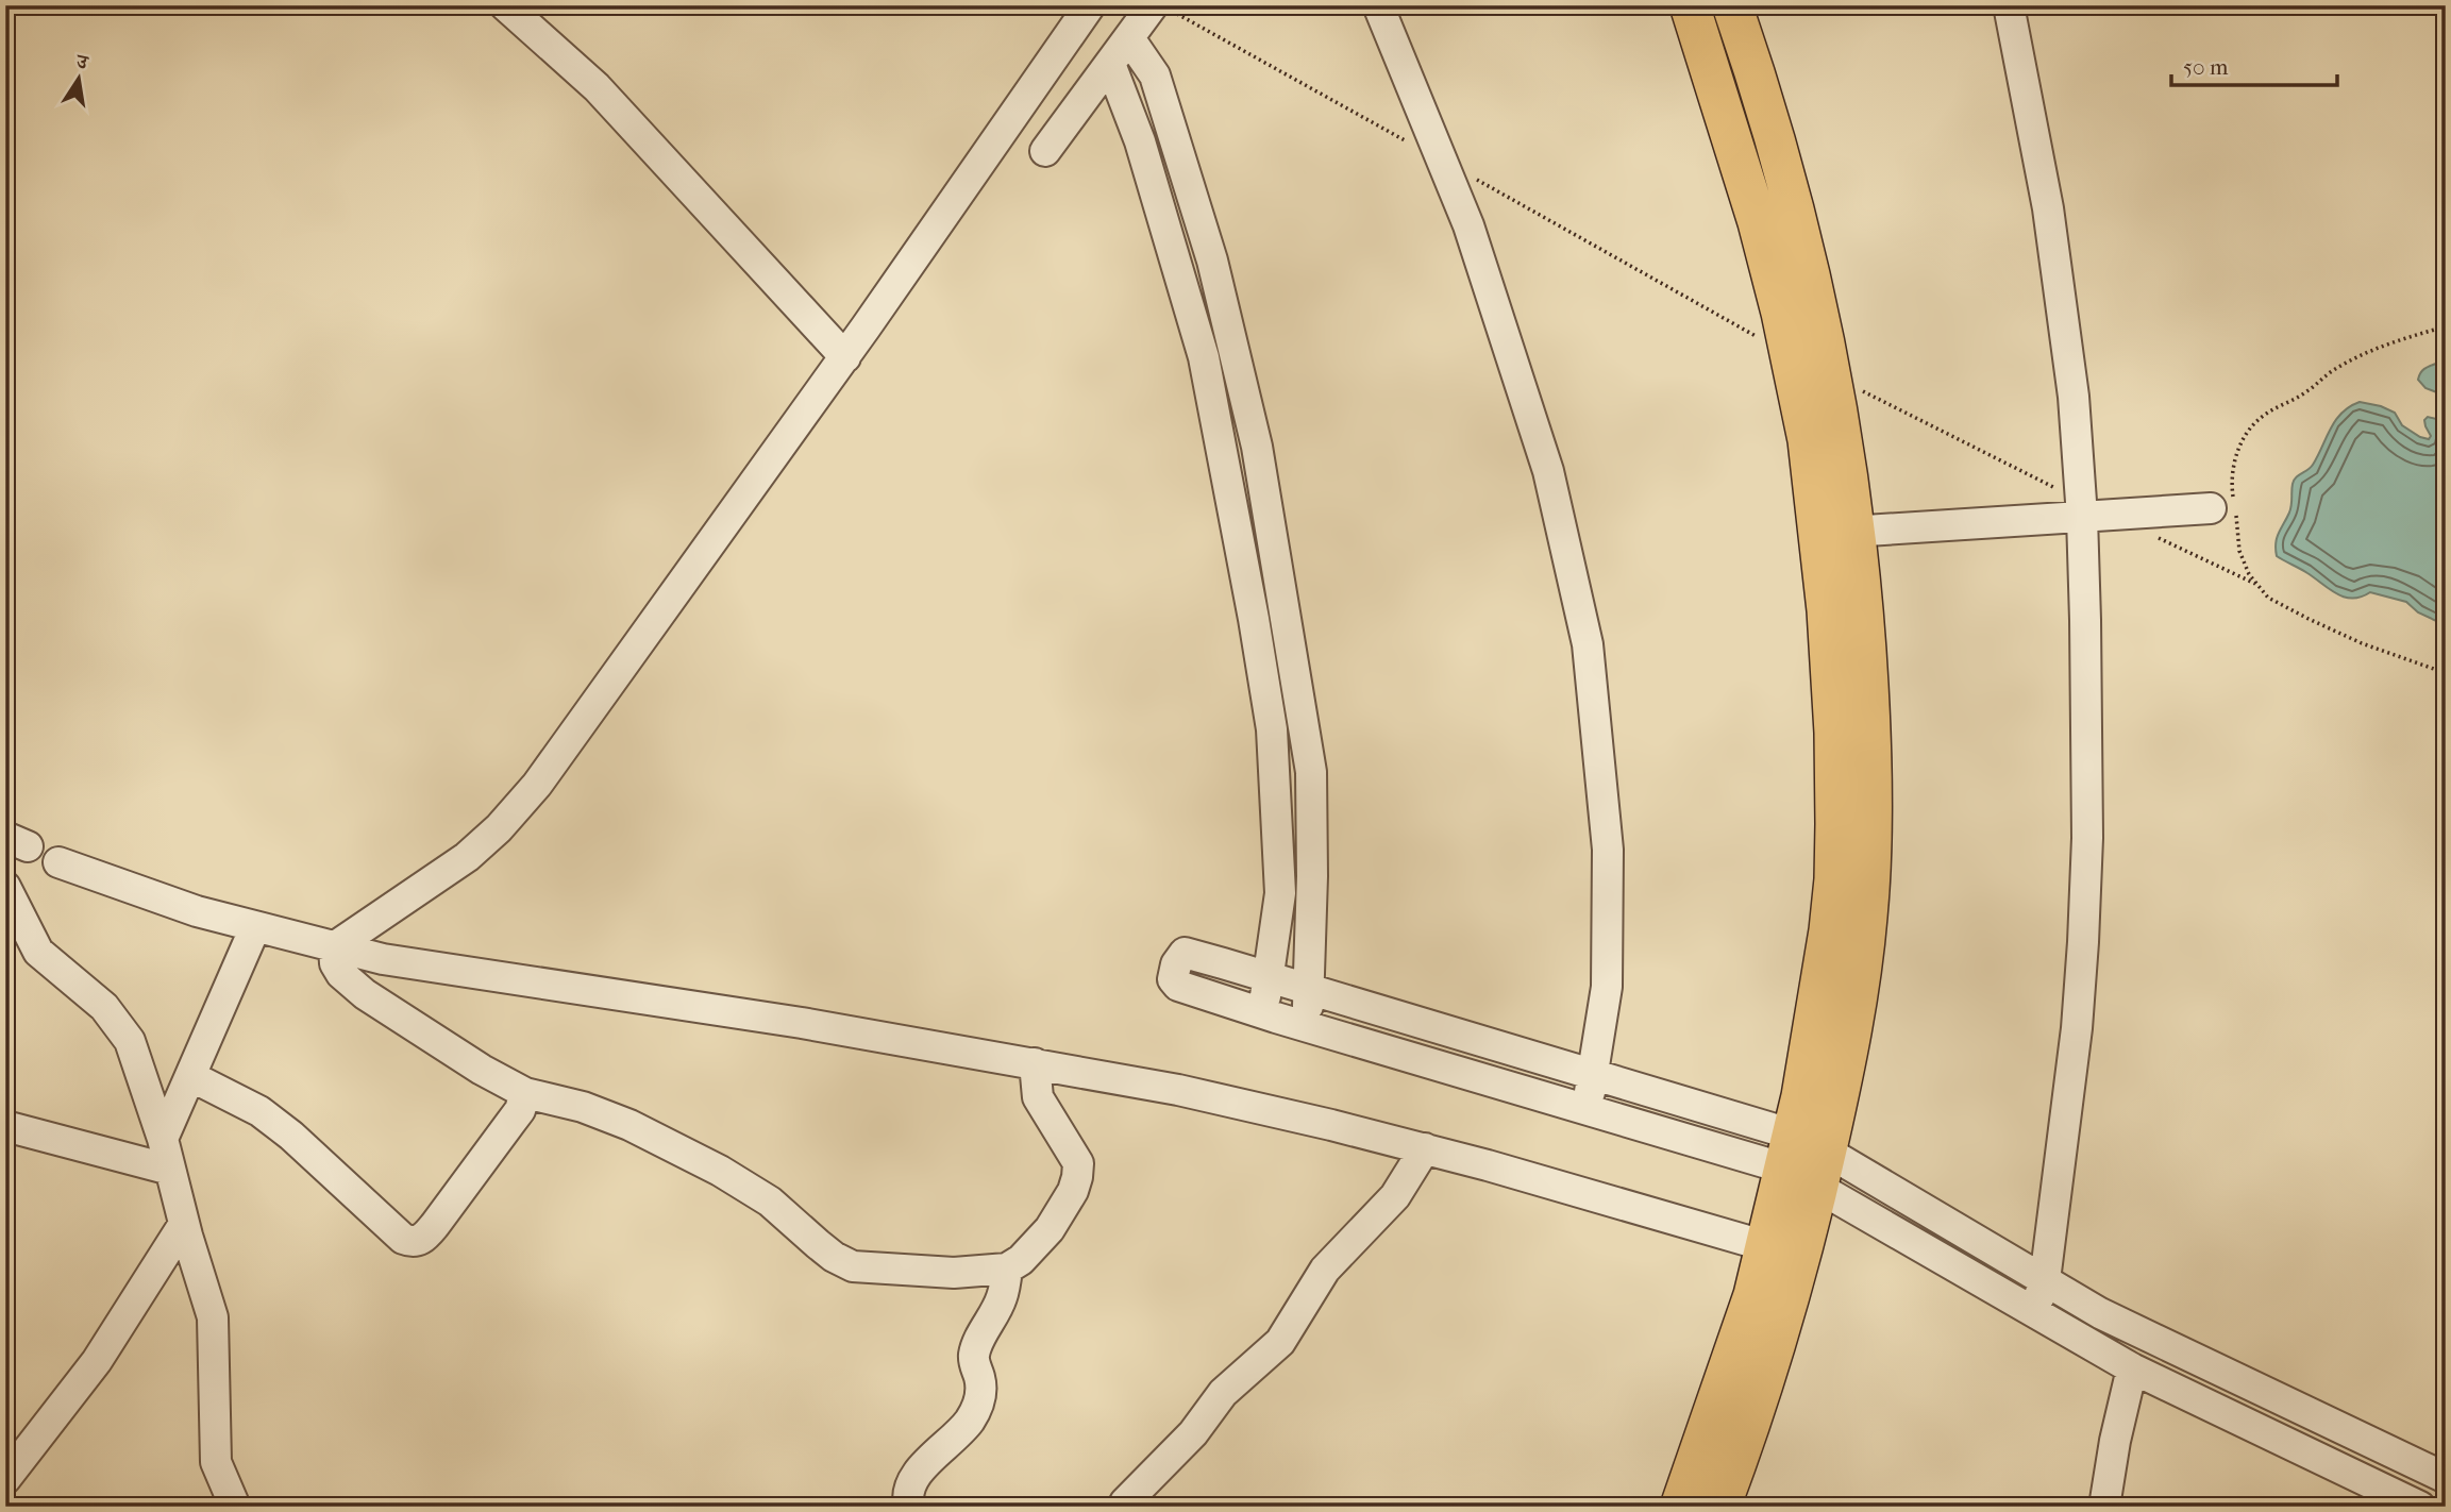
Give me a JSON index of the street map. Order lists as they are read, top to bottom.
{
  "scale_bar": "50 m",
  "north": "top"
}
